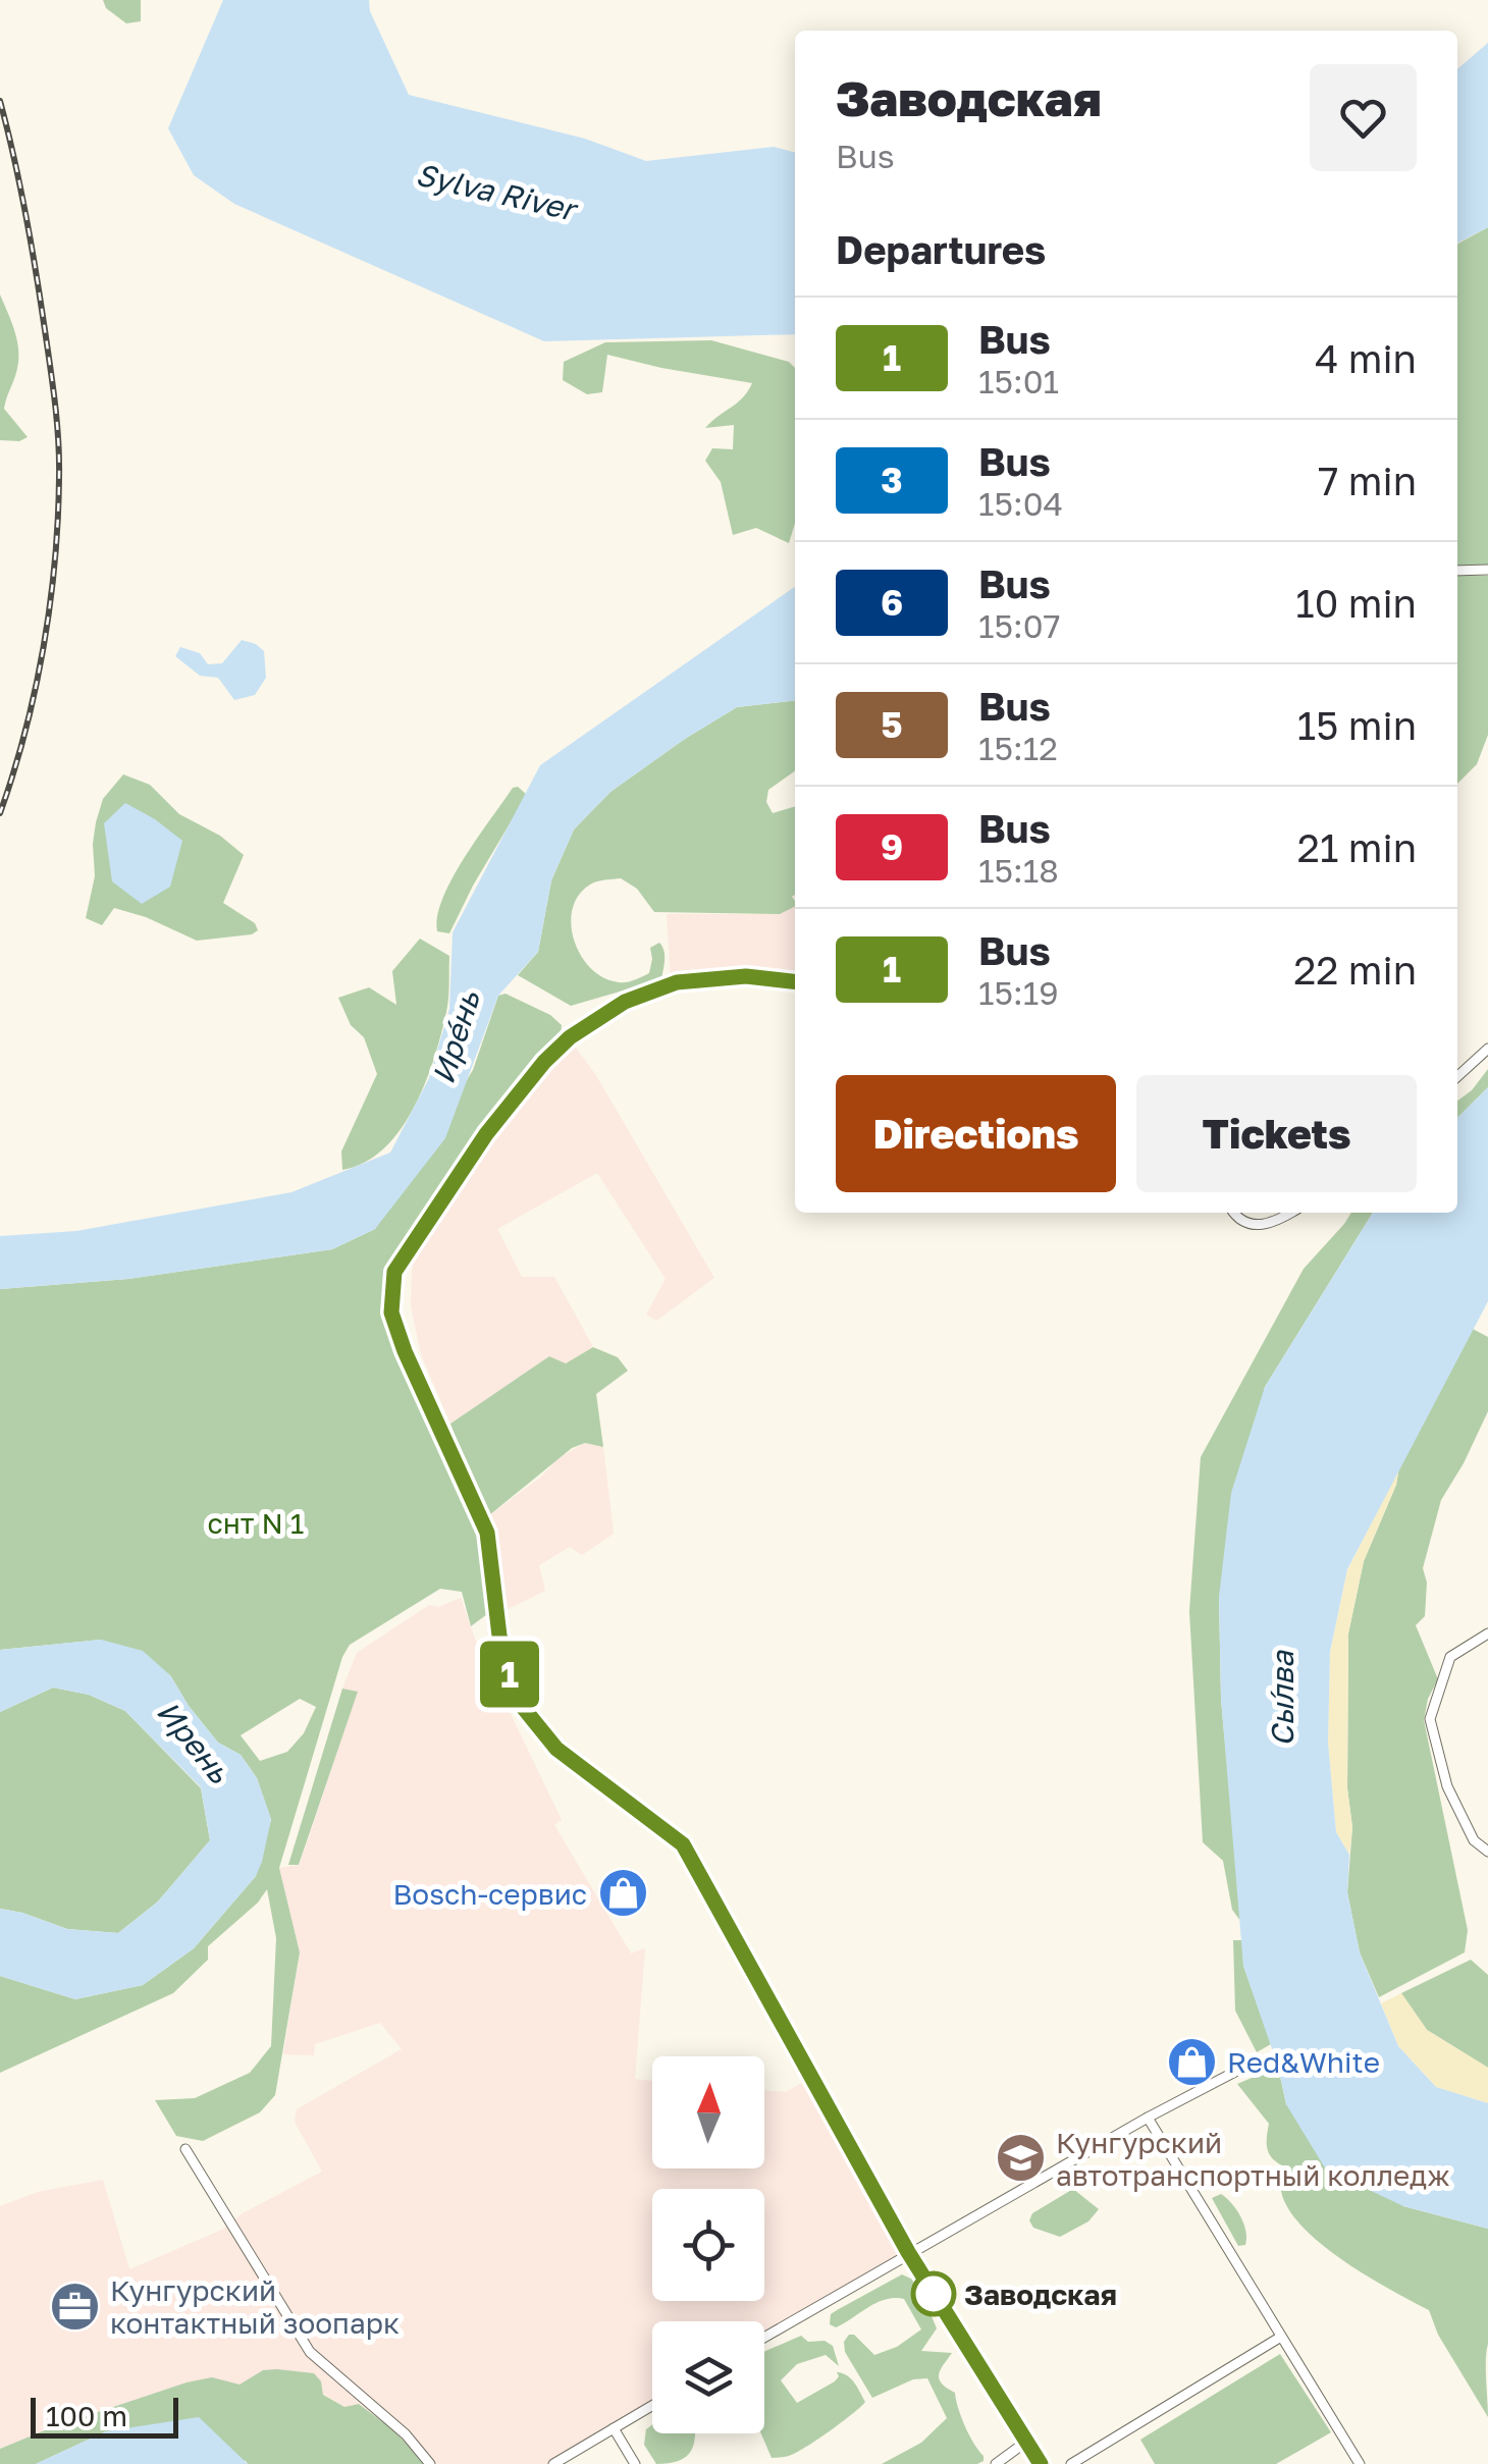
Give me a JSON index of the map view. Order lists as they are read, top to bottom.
{
  "water": [
    "Sylva River",
    "Ире́нь",
    "Сы́лва",
    "Ирень"
  ],
  "parks": ["снт N 1"],
  "places": {
    "shop": ["Bosch-сервис", "Red&White"],
    "school or university": ["Кунгурский автотранспортный колледж"],
    "other": ["Заводская"],
    "office": ["Кунгурский контактный зоопарк"]
  },
  "lines": ["bus line 1"],
  "scale_bar": "100 m",
  "north": "top",
  "page": {
    "on_map": "1",
    "heading": [
      ["Заводская", "Bus"],
      "Departures"
    ],
    "list": [
      {
        "mark": "1",
        "name": "Bus",
        "note": "15:01",
        "value": "4 min"
      },
      {
        "mark": "3",
        "name": "Bus",
        "note": "15:04",
        "value": "7 min"
      },
      {
        "mark": "6",
        "name": "Bus",
        "note": "15:07",
        "value": "10 min"
      },
      {
        "mark": "5",
        "name": "Bus",
        "note": "15:12",
        "value": "15 min"
      },
      {
        "mark": "9",
        "name": "Bus",
        "note": "15:18",
        "value": "21 min"
      },
      {
        "mark": "1",
        "name": "Bus",
        "note": "15:19",
        "value": "22 min"
      }
    ],
    "buttons": ["Directions", "Tickets"],
    "scale": "100 m"
  }
}
